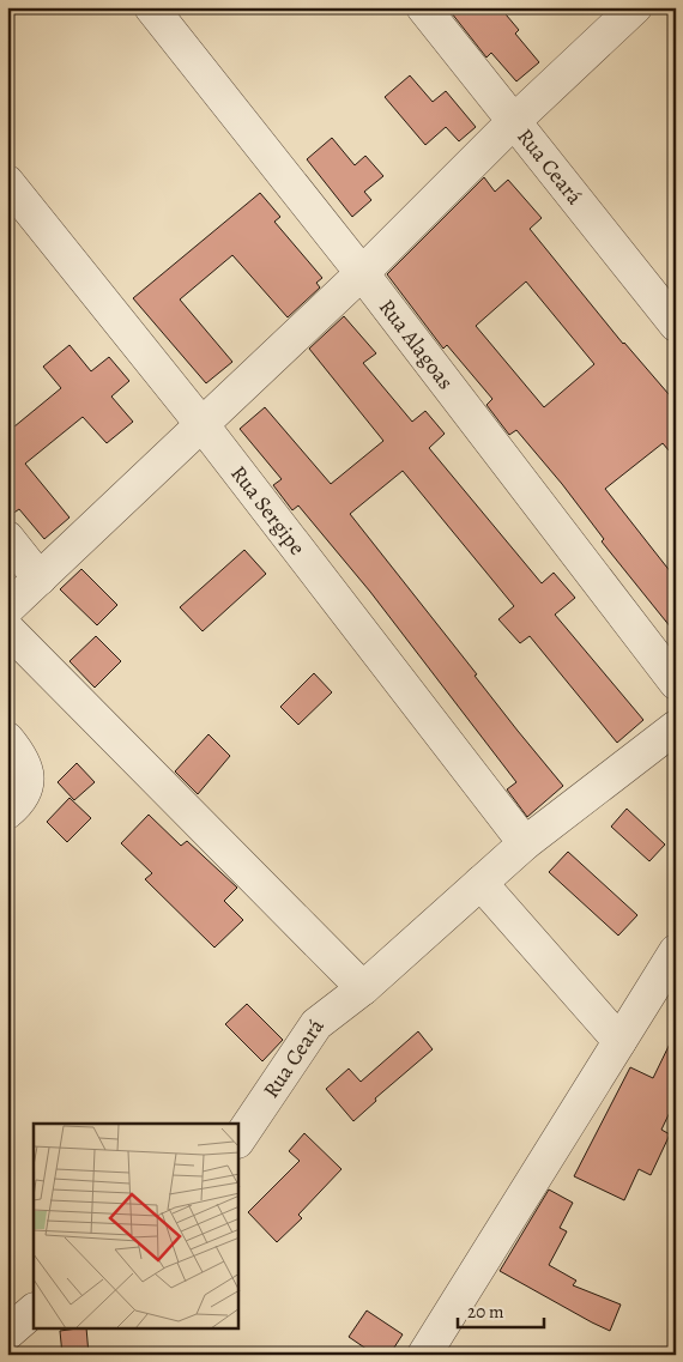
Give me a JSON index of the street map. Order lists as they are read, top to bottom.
{
  "streets": {
    "street": ["Rua Ceará", "Rua Alagoas", "Rua Sergipe"]
  },
  "crossings": [
    ["Rua Ceará", "Rua Sergipe"]
  ],
  "scale_bar": "20 m"
}
